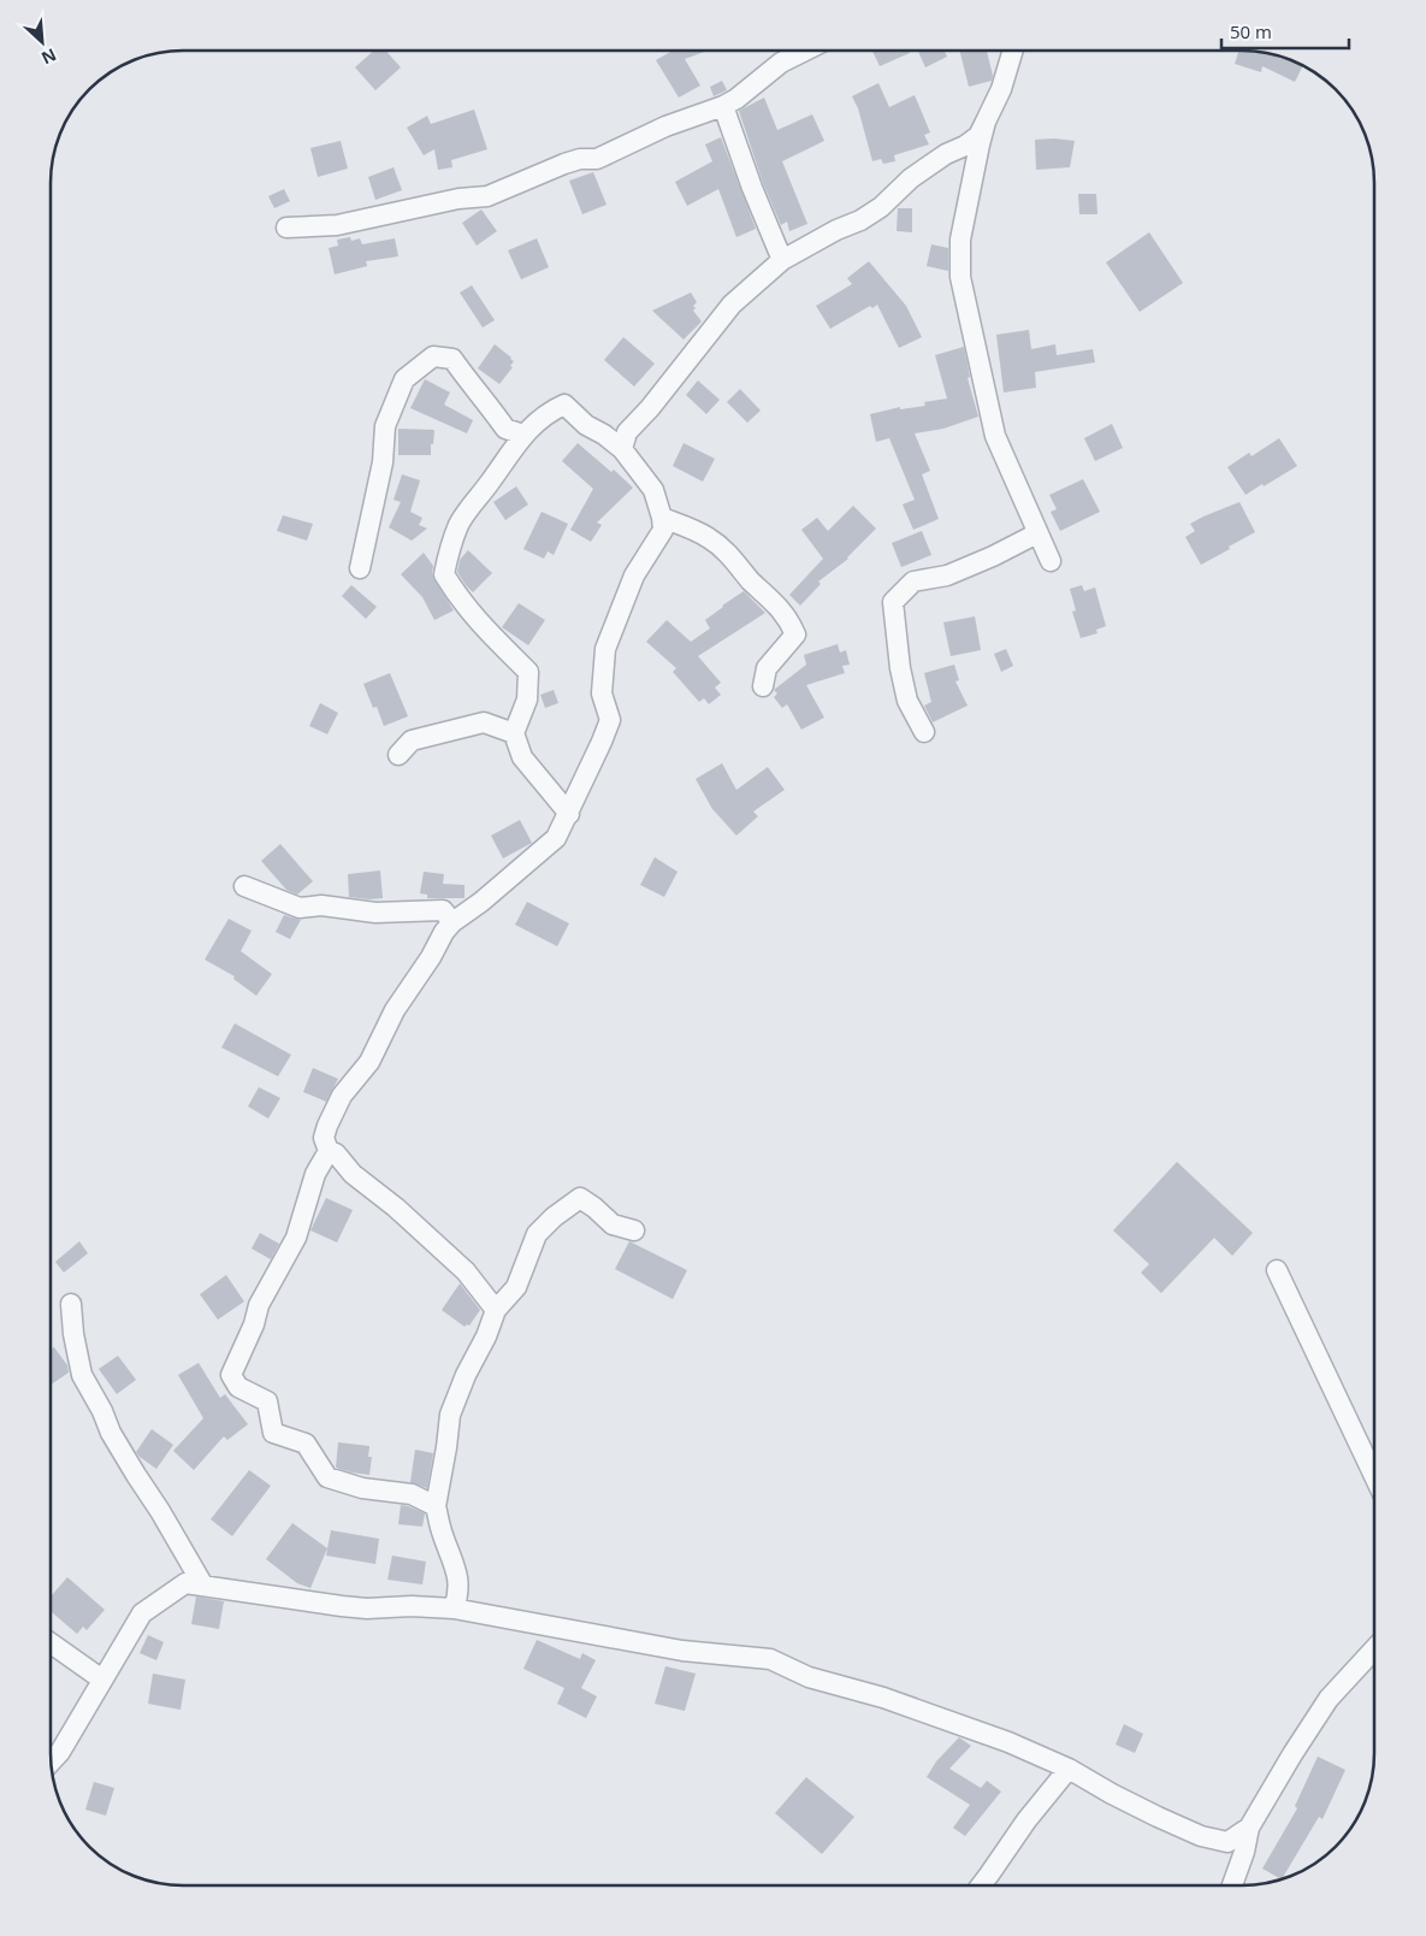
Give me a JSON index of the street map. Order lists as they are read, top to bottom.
{
  "scale_bar": "50 m",
  "north": "bottom right"
}
